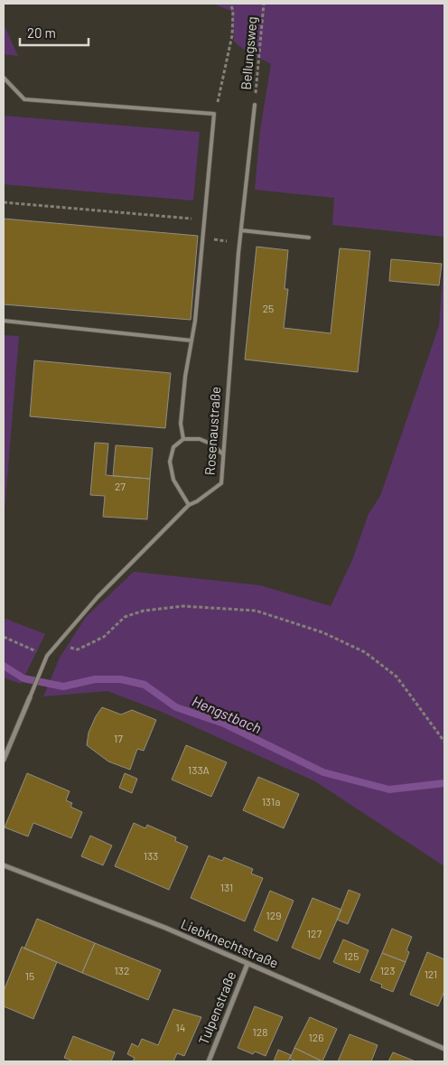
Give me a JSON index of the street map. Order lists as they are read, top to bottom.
{
  "streets": {
    "street": ["Rosenaustraße", "Liebknechtstraße", "Tulpenstraße"],
    "path": ["Bellungsweg"]
  },
  "crossings": [
    ["Bellungsweg", "Rosenaustraße"],
    ["Liebknechtstraße", "Tulpenstraße"]
  ],
  "water": ["Hengstbach"],
  "house_numbers": [
    "25",
    "27",
    "17",
    "133A",
    "131a",
    "133",
    "131",
    "129",
    "127",
    "125",
    "132",
    "123",
    "121",
    "15",
    "14",
    "128",
    "126"
  ],
  "scale_bar": "20 m"
}
